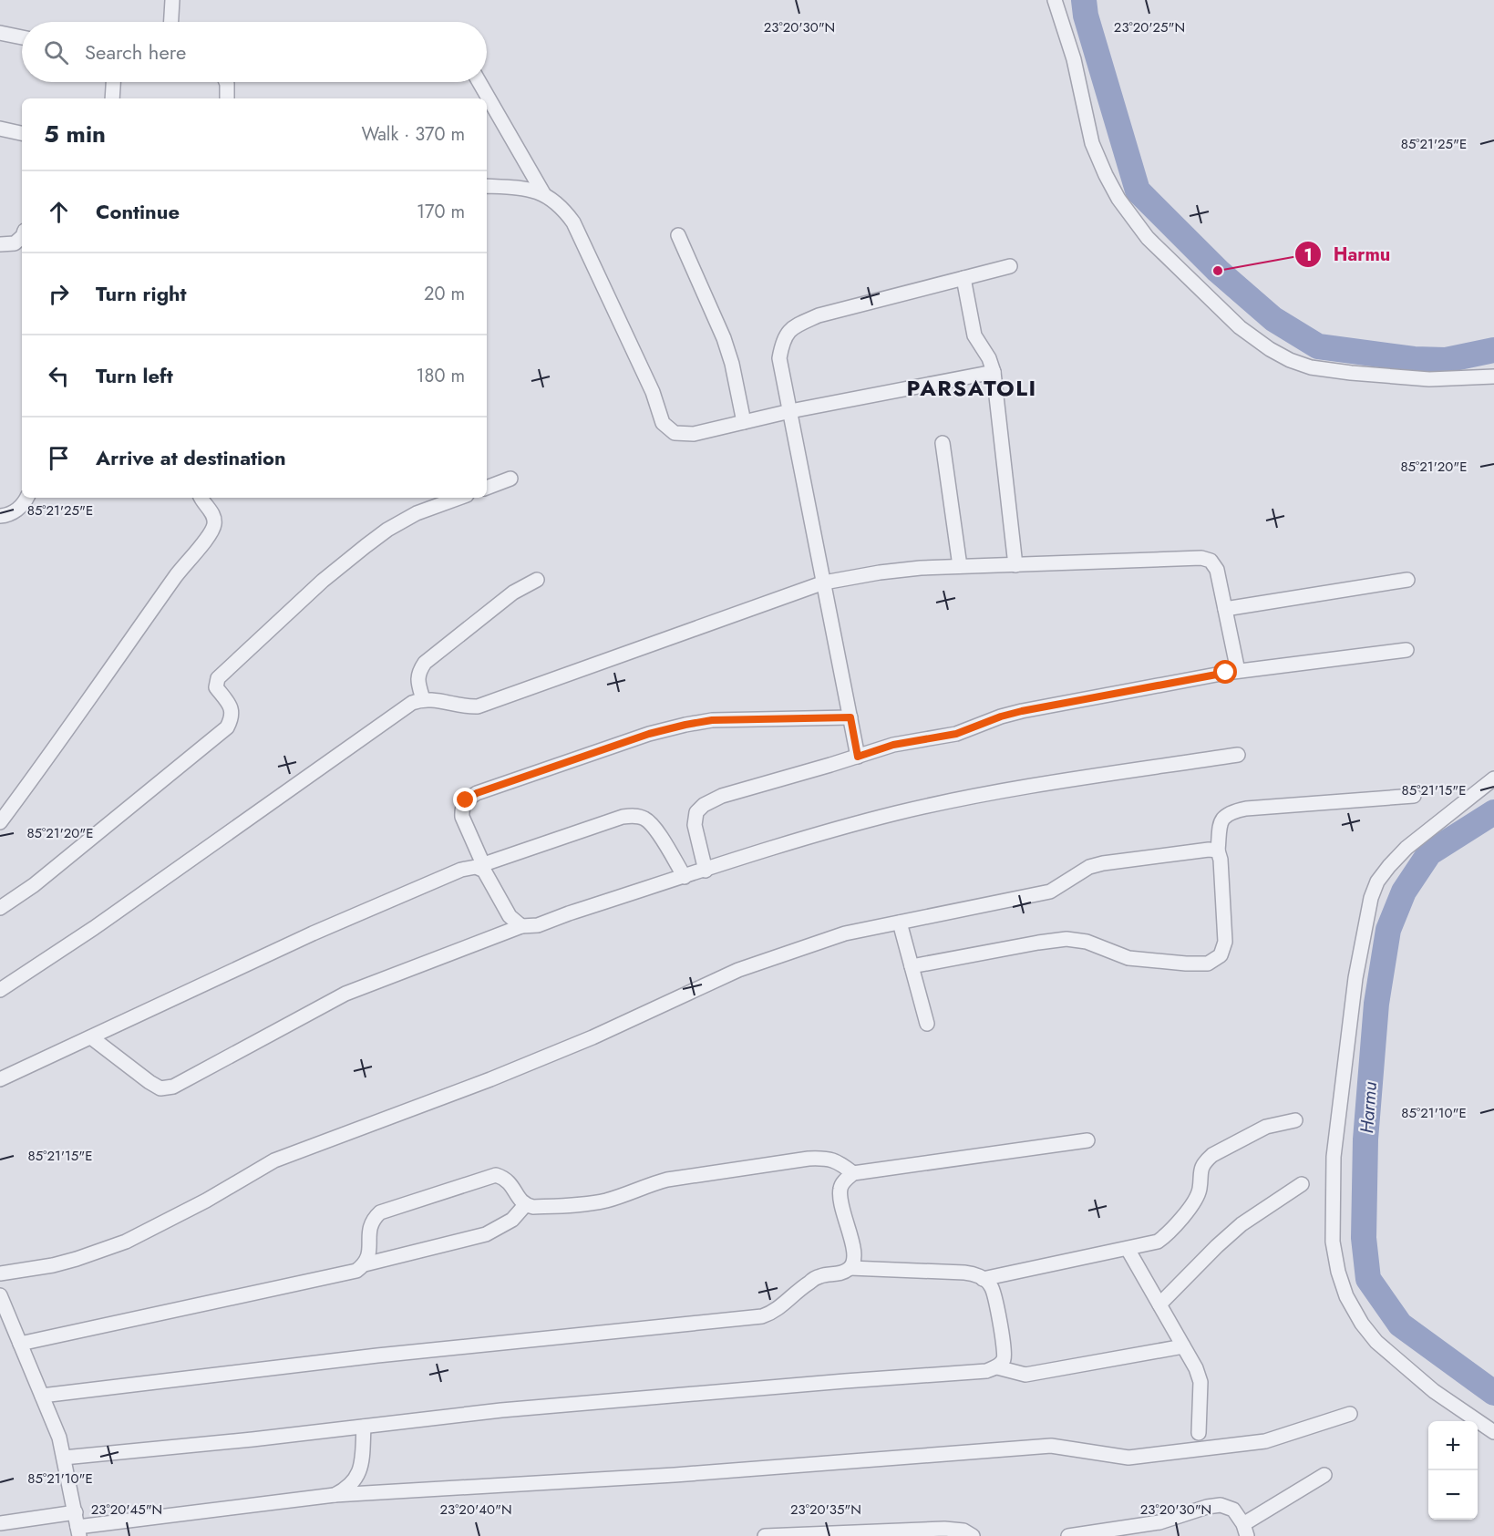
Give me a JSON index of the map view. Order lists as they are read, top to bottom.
{
  "districts": ["PARSATOLI"],
  "water": ["Harmu"],
  "places": ["Harmu"],
  "page": {
    "search": "Search here",
    "heading": ["5 min", "Walk · 370 m"],
    "list": [
      ["Continue", "170 m"],
      ["Turn right", "20 m"],
      ["Turn left", "180 m"],
      "Arrive at destination"
    ],
    "map_buttons": ["+", "−"]
  },
  "coordinates": [
    "23°20'25\"N",
    "23°20'30\"N",
    "85°21'25\"E",
    "85°21'20\"E",
    "85°21'15\"E",
    "85°21'10\"E",
    "23°20'45\"N",
    "23°20'40\"N",
    "23°20'35\"N"
  ]
}
